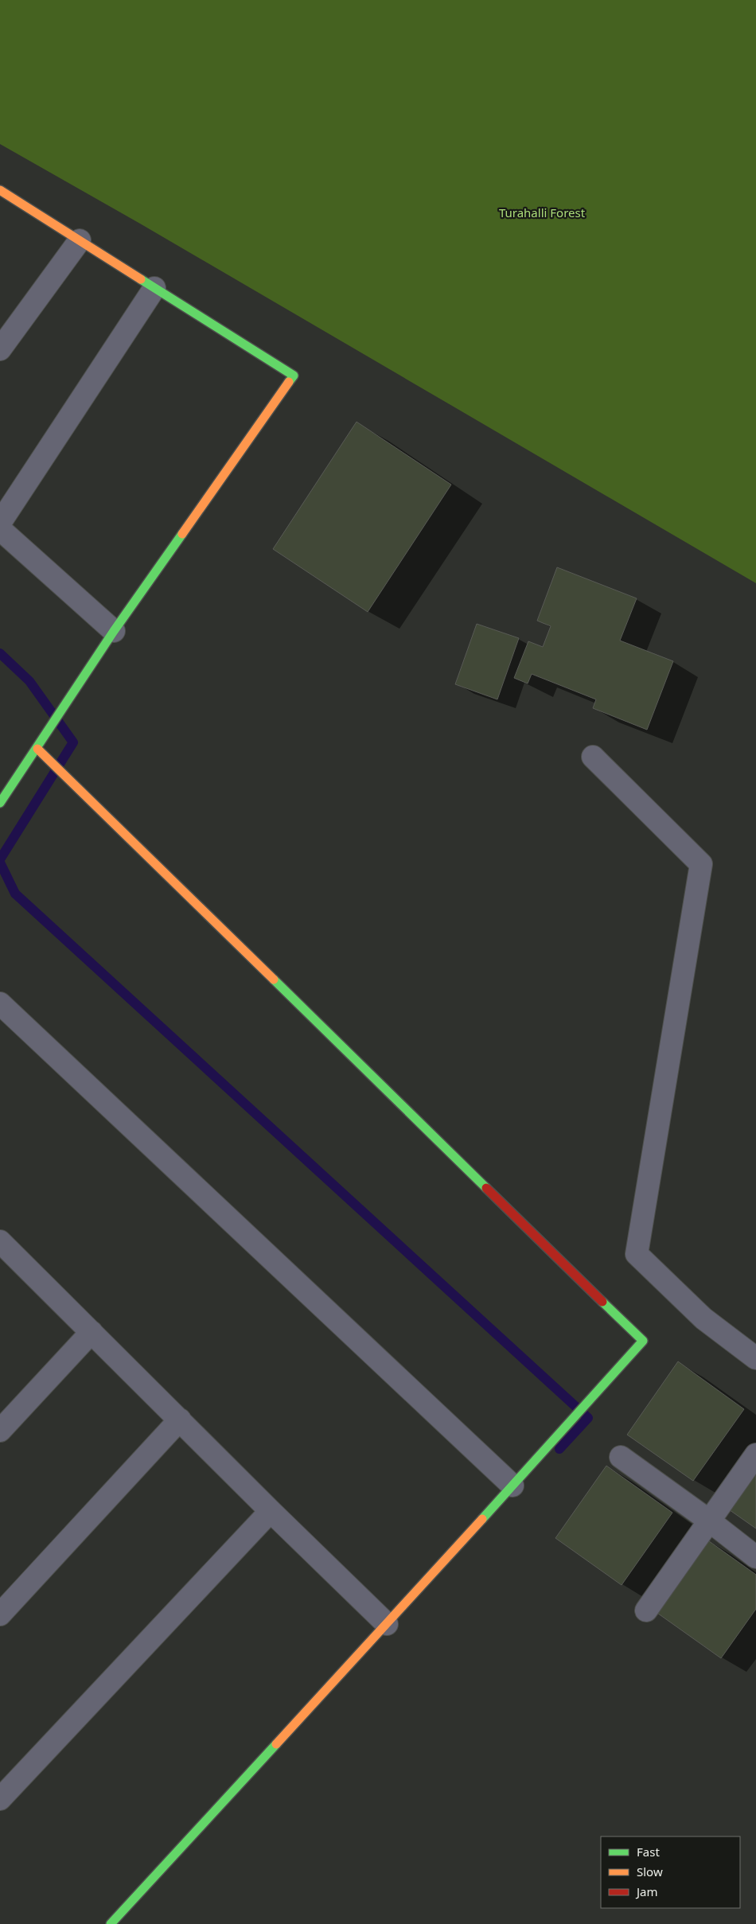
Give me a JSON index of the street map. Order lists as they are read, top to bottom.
{
  "parks": ["Turahalli Forest"],
  "legend": ["Fast", "Slow", "Jam"]
}
